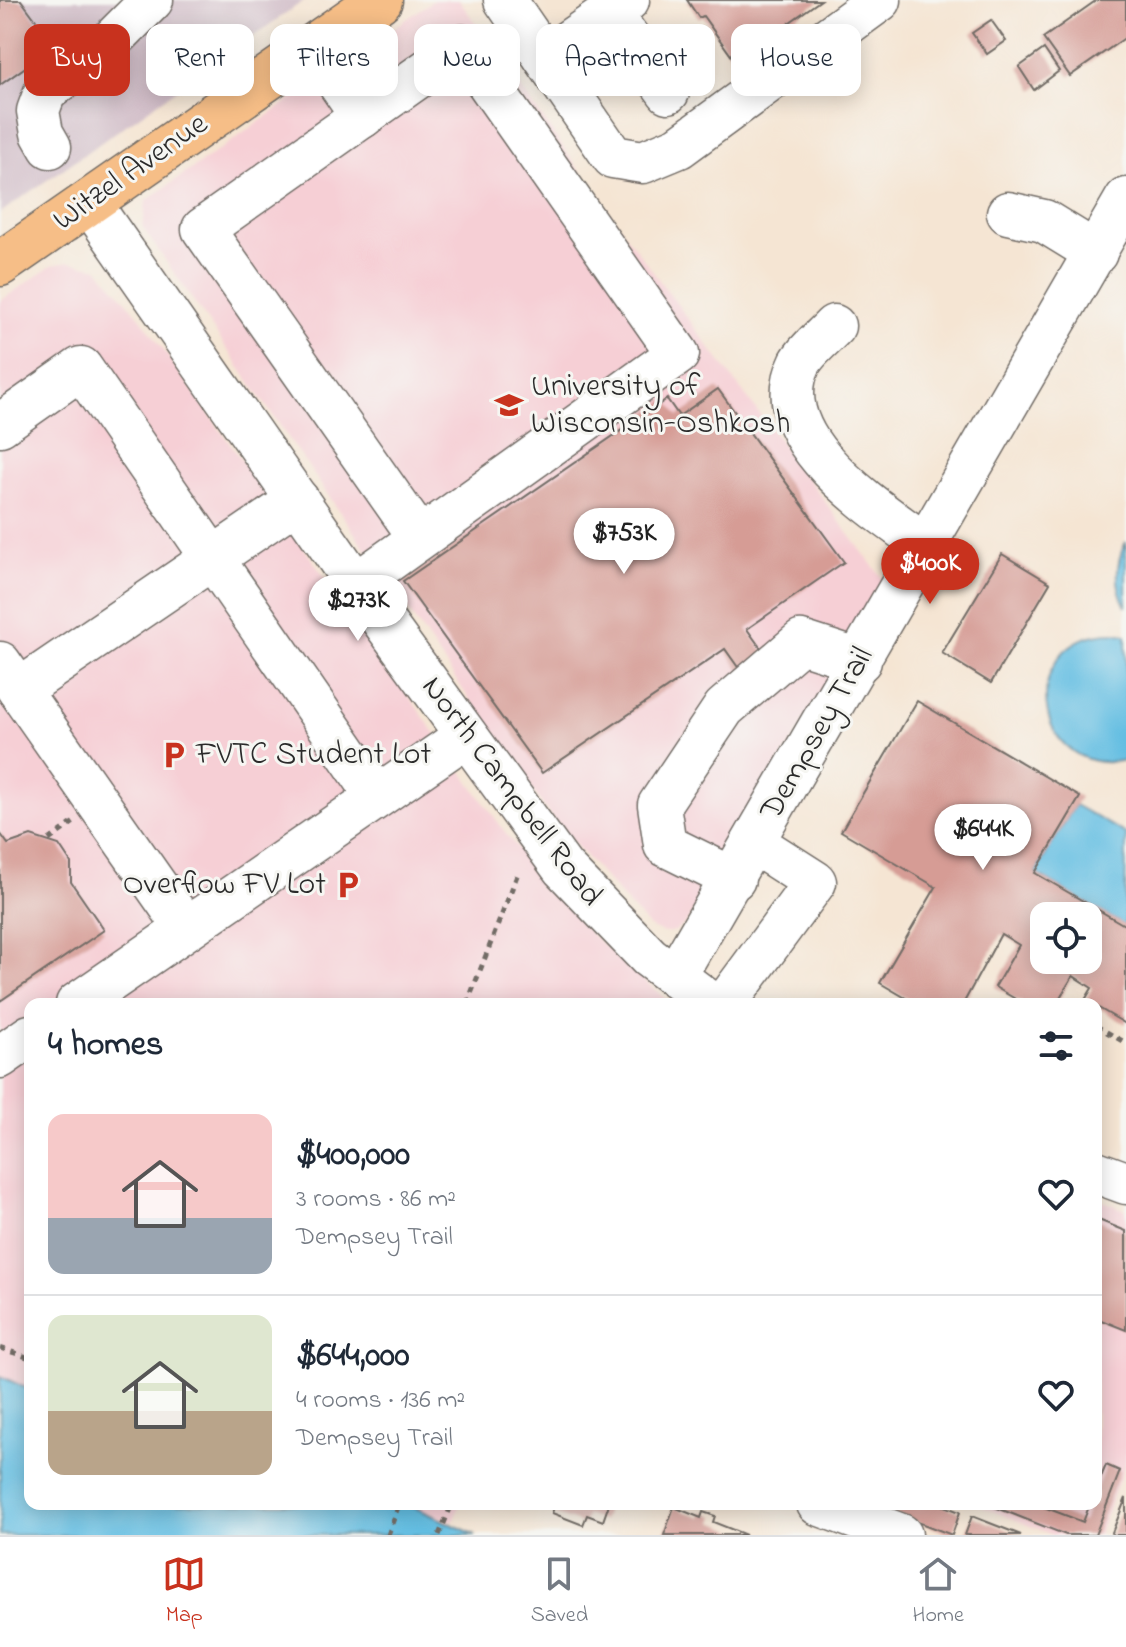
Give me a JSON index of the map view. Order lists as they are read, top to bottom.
{
  "streets": {
    "main road": ["Witzel Avenue"],
    "street": ["Dempsey Trail", "North Campbell Road"]
  },
  "crossings": [
    ["Witzel Avenue", "North Campbell Road"],
    ["Dempsey Trail", "North Campbell Road"]
  ],
  "places": {
    "school or university": ["University of Wisconsin-Oshkosh"],
    "parking": ["FVTC Student Lot", "Overflow FV Lot"]
  },
  "page": {
    "chip": [
      "Buy",
      "Rent",
      "Filters",
      "New",
      "Apartment",
      "House"
    ],
    "price": [
      "$753K",
      "$400K",
      "$273K",
      "$644K"
    ],
    "heading": "4 homes",
    "list": [
      {
        "name": "$400,000",
        "note": "3 rooms · 86 m² · Dempsey Trail"
      },
      {
        "name": "$644,000",
        "note": "4 rooms · 136 m² · Dempsey Trail"
      }
    ],
    "tabs": ["Map", "Saved", "Home"]
  }
}
